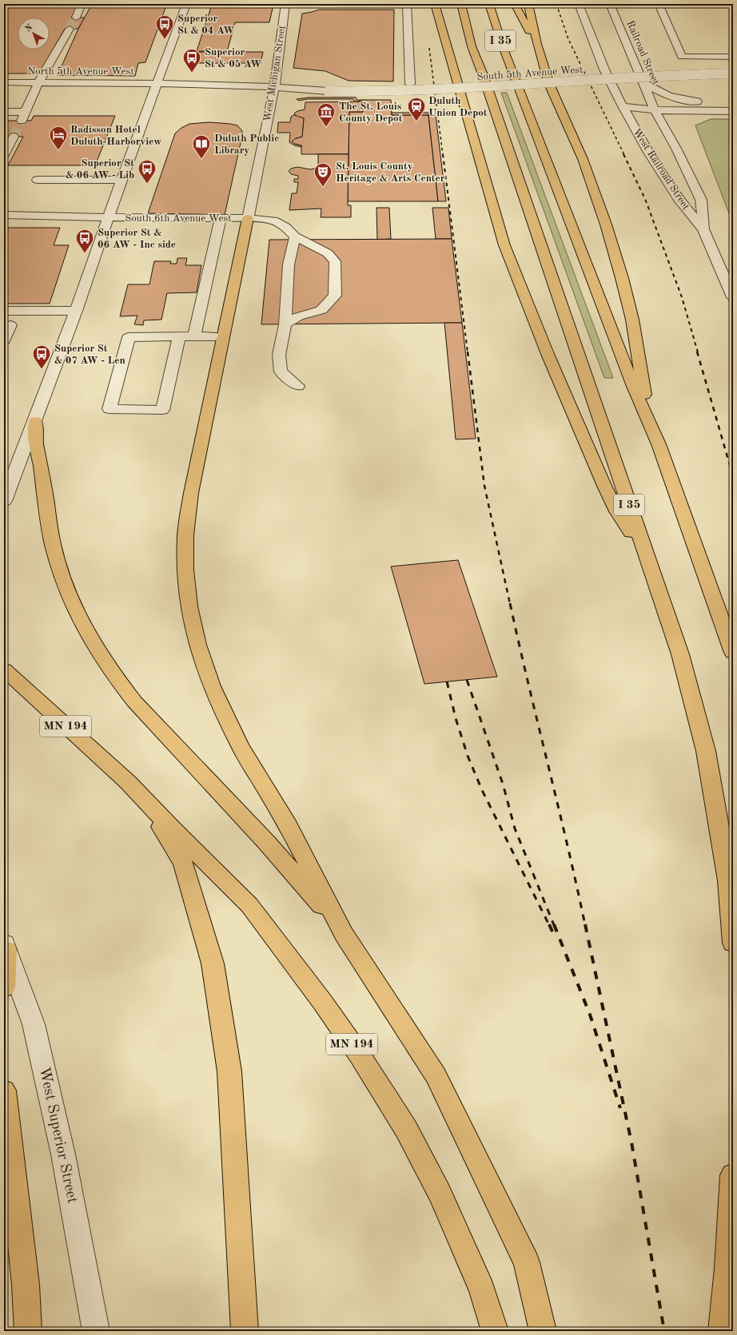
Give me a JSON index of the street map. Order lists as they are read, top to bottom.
{
  "streets": {
    "highway": ["I 35", "MN 194"],
    "street": [
      "Railroad Street",
      "North 5th Avenue West",
      "West Michigan Street",
      "South 5th Avenue West",
      "West Railroad Street",
      "South 6th Avenue West",
      "West Superior Street"
    ]
  },
  "crossings": [
    ["Railroad Street", "West Railroad Street"],
    ["North 5th Avenue West", "South 5th Avenue West"],
    ["West Michigan Street", "South 5th Avenue West"],
    ["West Michigan Street", "South 6th Avenue West"]
  ],
  "places": {
    "bus stop": [
      "Superior St & 04 AW",
      "Superior St & 05 AW",
      "Superior St & 06 AW - Lib",
      "Superior St & 06 AW - Inc side",
      "Superior St & 07 AW - Len"
    ],
    "station": ["Duluth Union Depot"],
    "museum": ["The St. Louis County Depot"],
    "hotel": ["Radisson Hotel Duluth-Harborview"],
    "library": ["Duluth Public Library"],
    "theatre": ["St. Louis County Heritage & Arts Center"]
  },
  "north": "top left"
}
